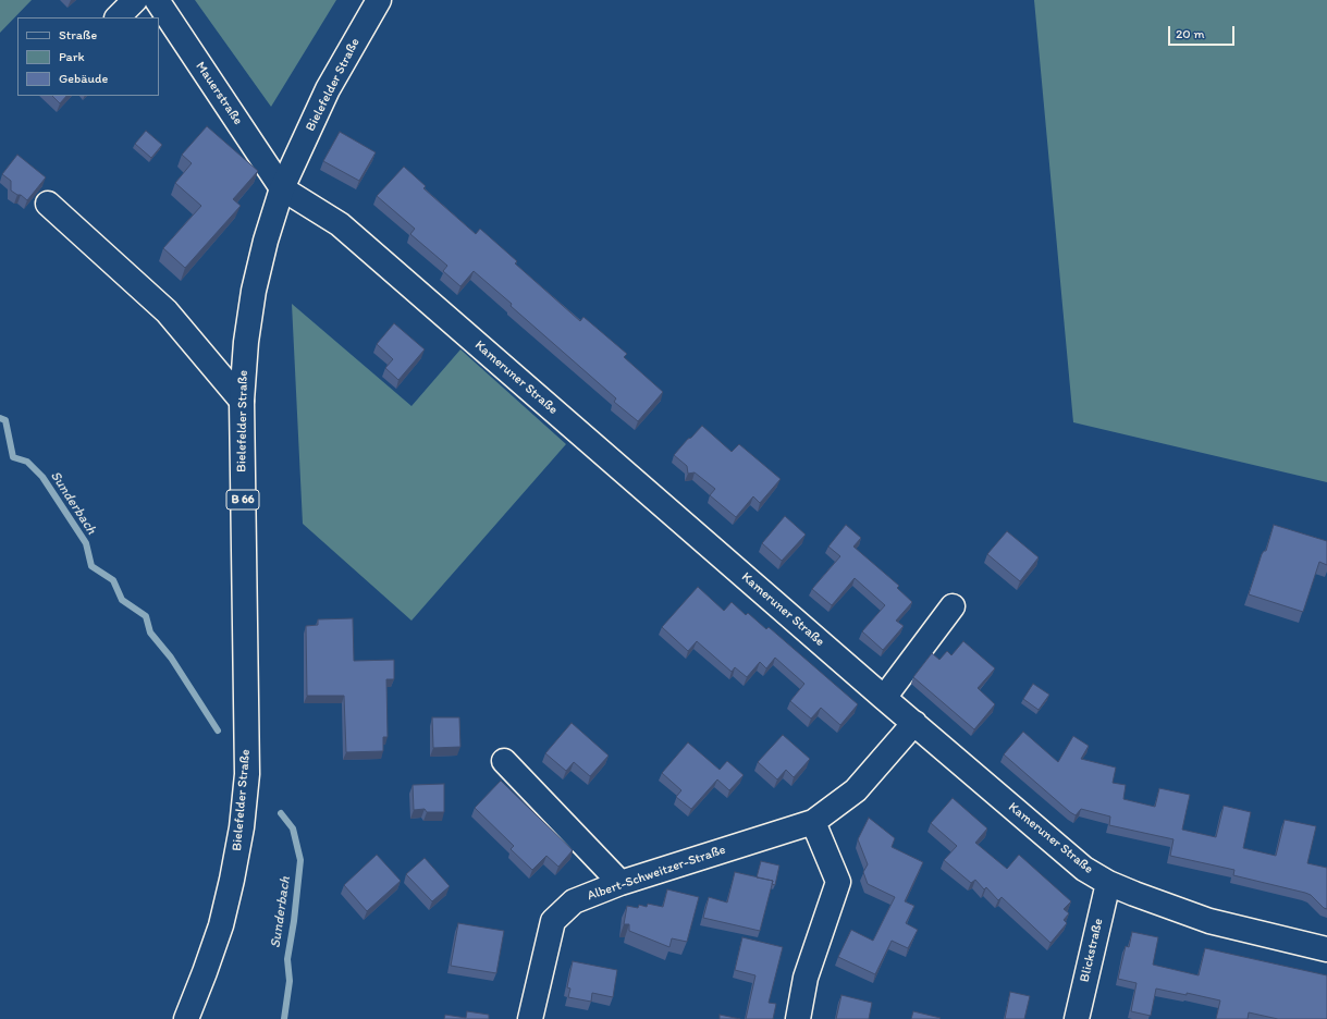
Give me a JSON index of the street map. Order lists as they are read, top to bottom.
{
  "streets": {
    "street": [
      "Bielefelder Straße",
      "Mauerstraße",
      "Kameruner Straße",
      "B 66",
      "Albert-Schweitzer-Straße",
      "Blickstraße"
    ]
  },
  "crossings": [
    ["Bielefelder Straße", "Mauerstraße"],
    ["Bielefelder Straße", "Kameruner Straße"],
    ["Mauerstraße", "Kameruner Straße"],
    ["Kameruner Straße", "Albert-Schweitzer-Straße"],
    ["Kameruner Straße", "Blickstraße"]
  ],
  "water": ["Sunderbach"],
  "legend": ["Straße", "Park", "Gebäude"],
  "scale_bar": "20 m"
}
